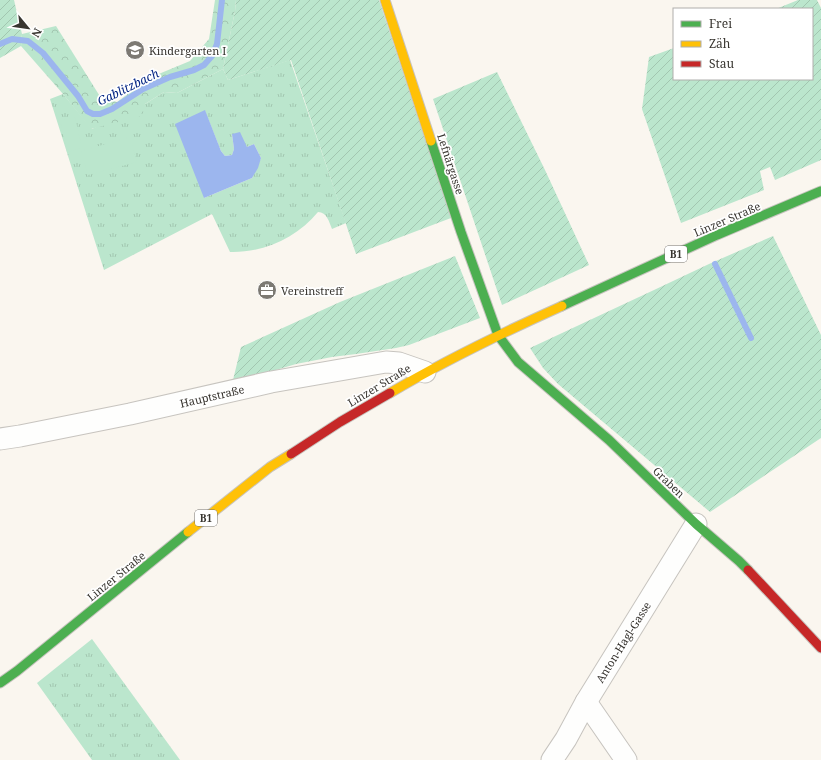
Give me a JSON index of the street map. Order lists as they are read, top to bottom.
{
  "streets": {
    "main road": [
      "Lefnärgasse",
      "Linzer Straße",
      "B1",
      "Graben"
    ],
    "street": ["Hauptstraße", "Anton-Hagl-Gasse"]
  },
  "crossings": [
    ["Lefnärgasse", "Linzer Straße"],
    ["Lefnärgasse", "Graben"],
    ["Linzer Straße", "Hauptstraße"],
    ["Linzer Straße", "Graben"],
    ["Graben", "Anton-Hagl-Gasse"]
  ],
  "water": ["Gablitzbach"],
  "places": {
    "school or university": ["Kindergarten I"],
    "office": ["Vereinstreff"]
  },
  "legend": ["Frei", "Zäh", "Stau"],
  "north": "bottom right"
}
